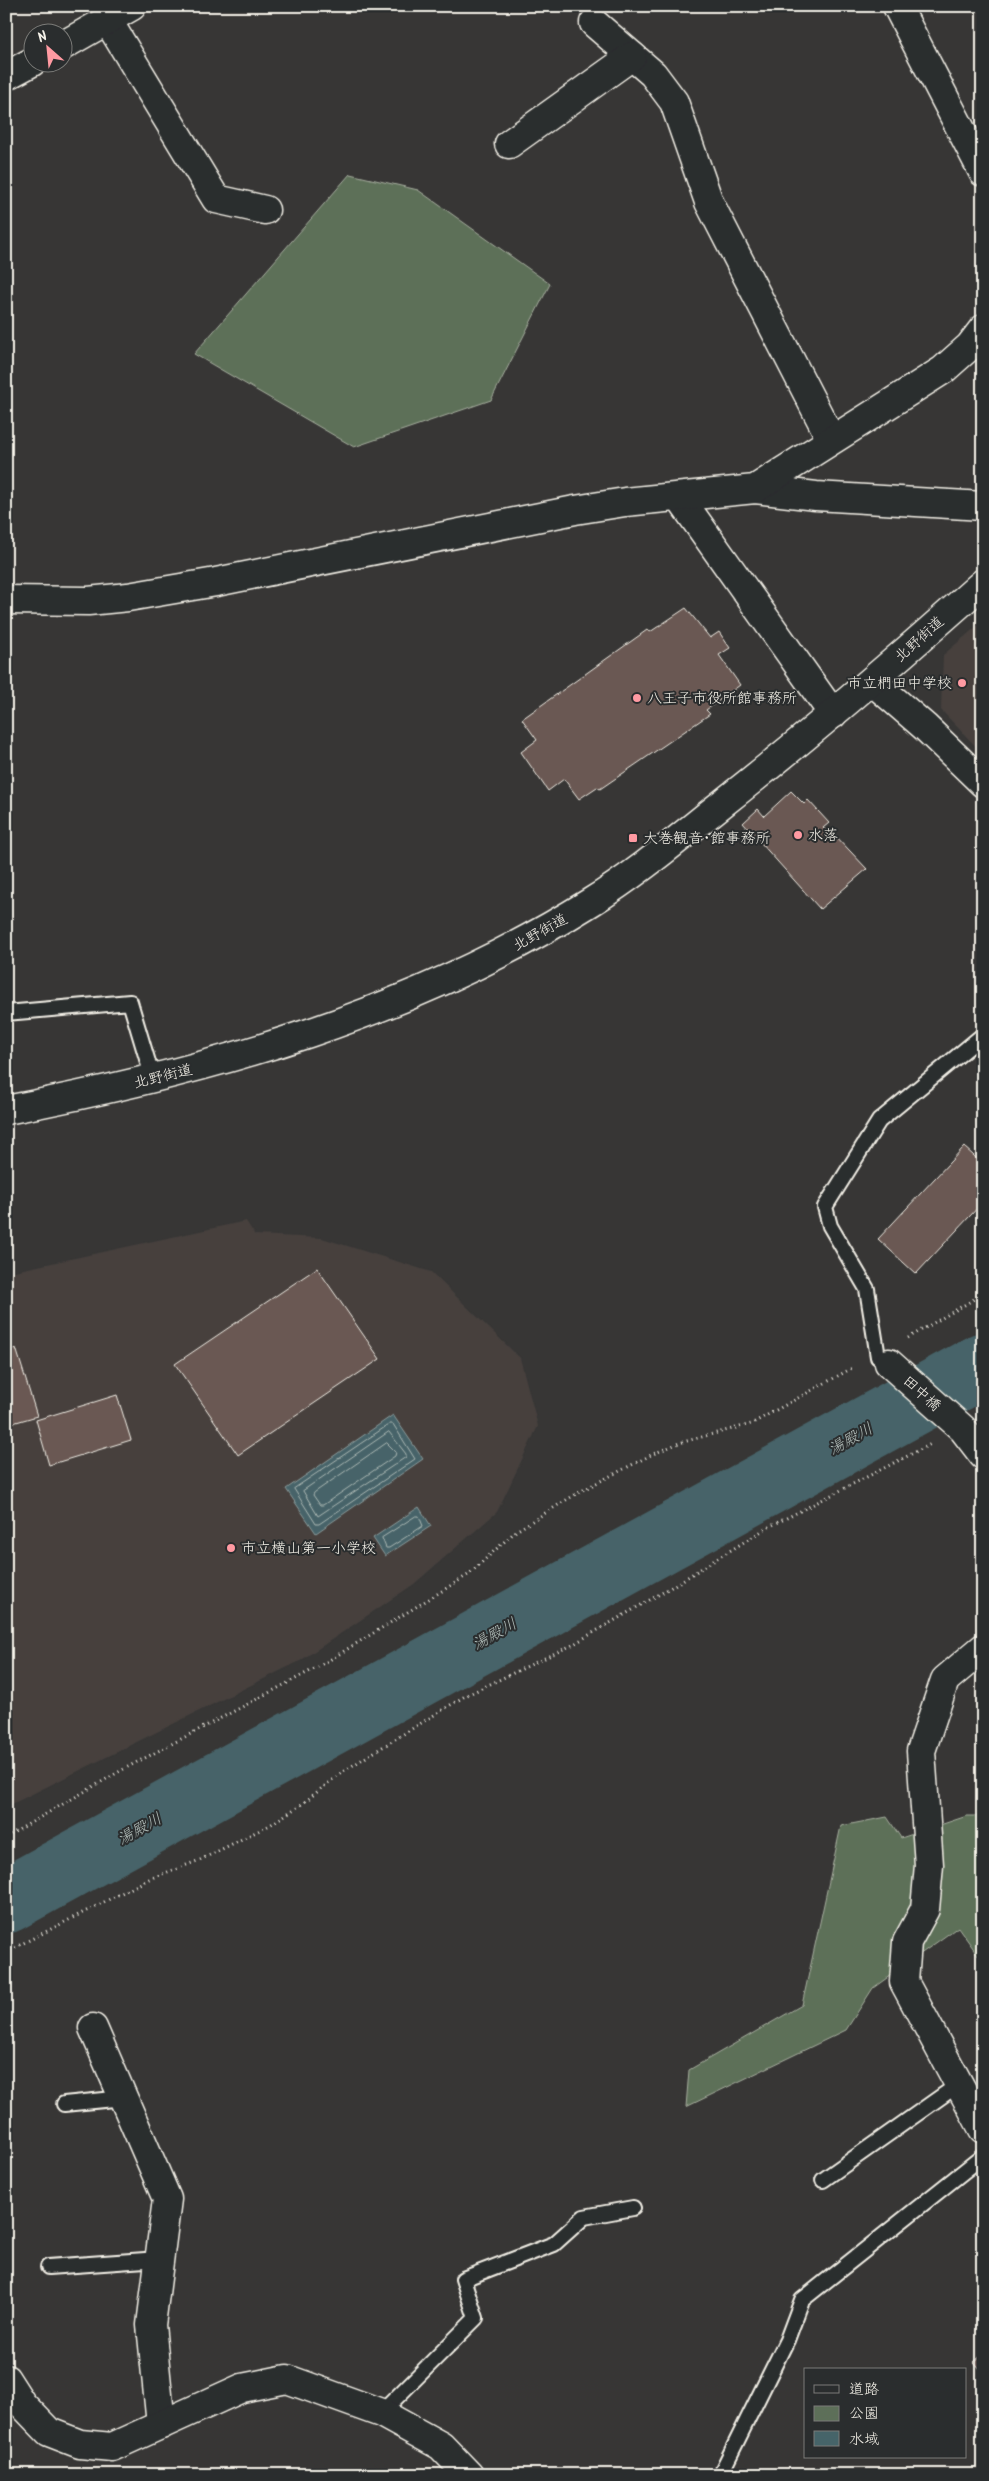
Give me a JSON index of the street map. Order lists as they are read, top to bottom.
{
  "streets": {
    "street": ["北野街道", "田中橋"]
  },
  "water": ["湯殿川"],
  "places": {
    "other": [
      "市立椚田中学校",
      "八王子市役所館事務所",
      "水落",
      "市立横山第一小学校"
    ],
    "transit": ["大巻観音･館事務所"]
  },
  "legend": ["道路", "公園", "水域"],
  "north": "top left"
}
